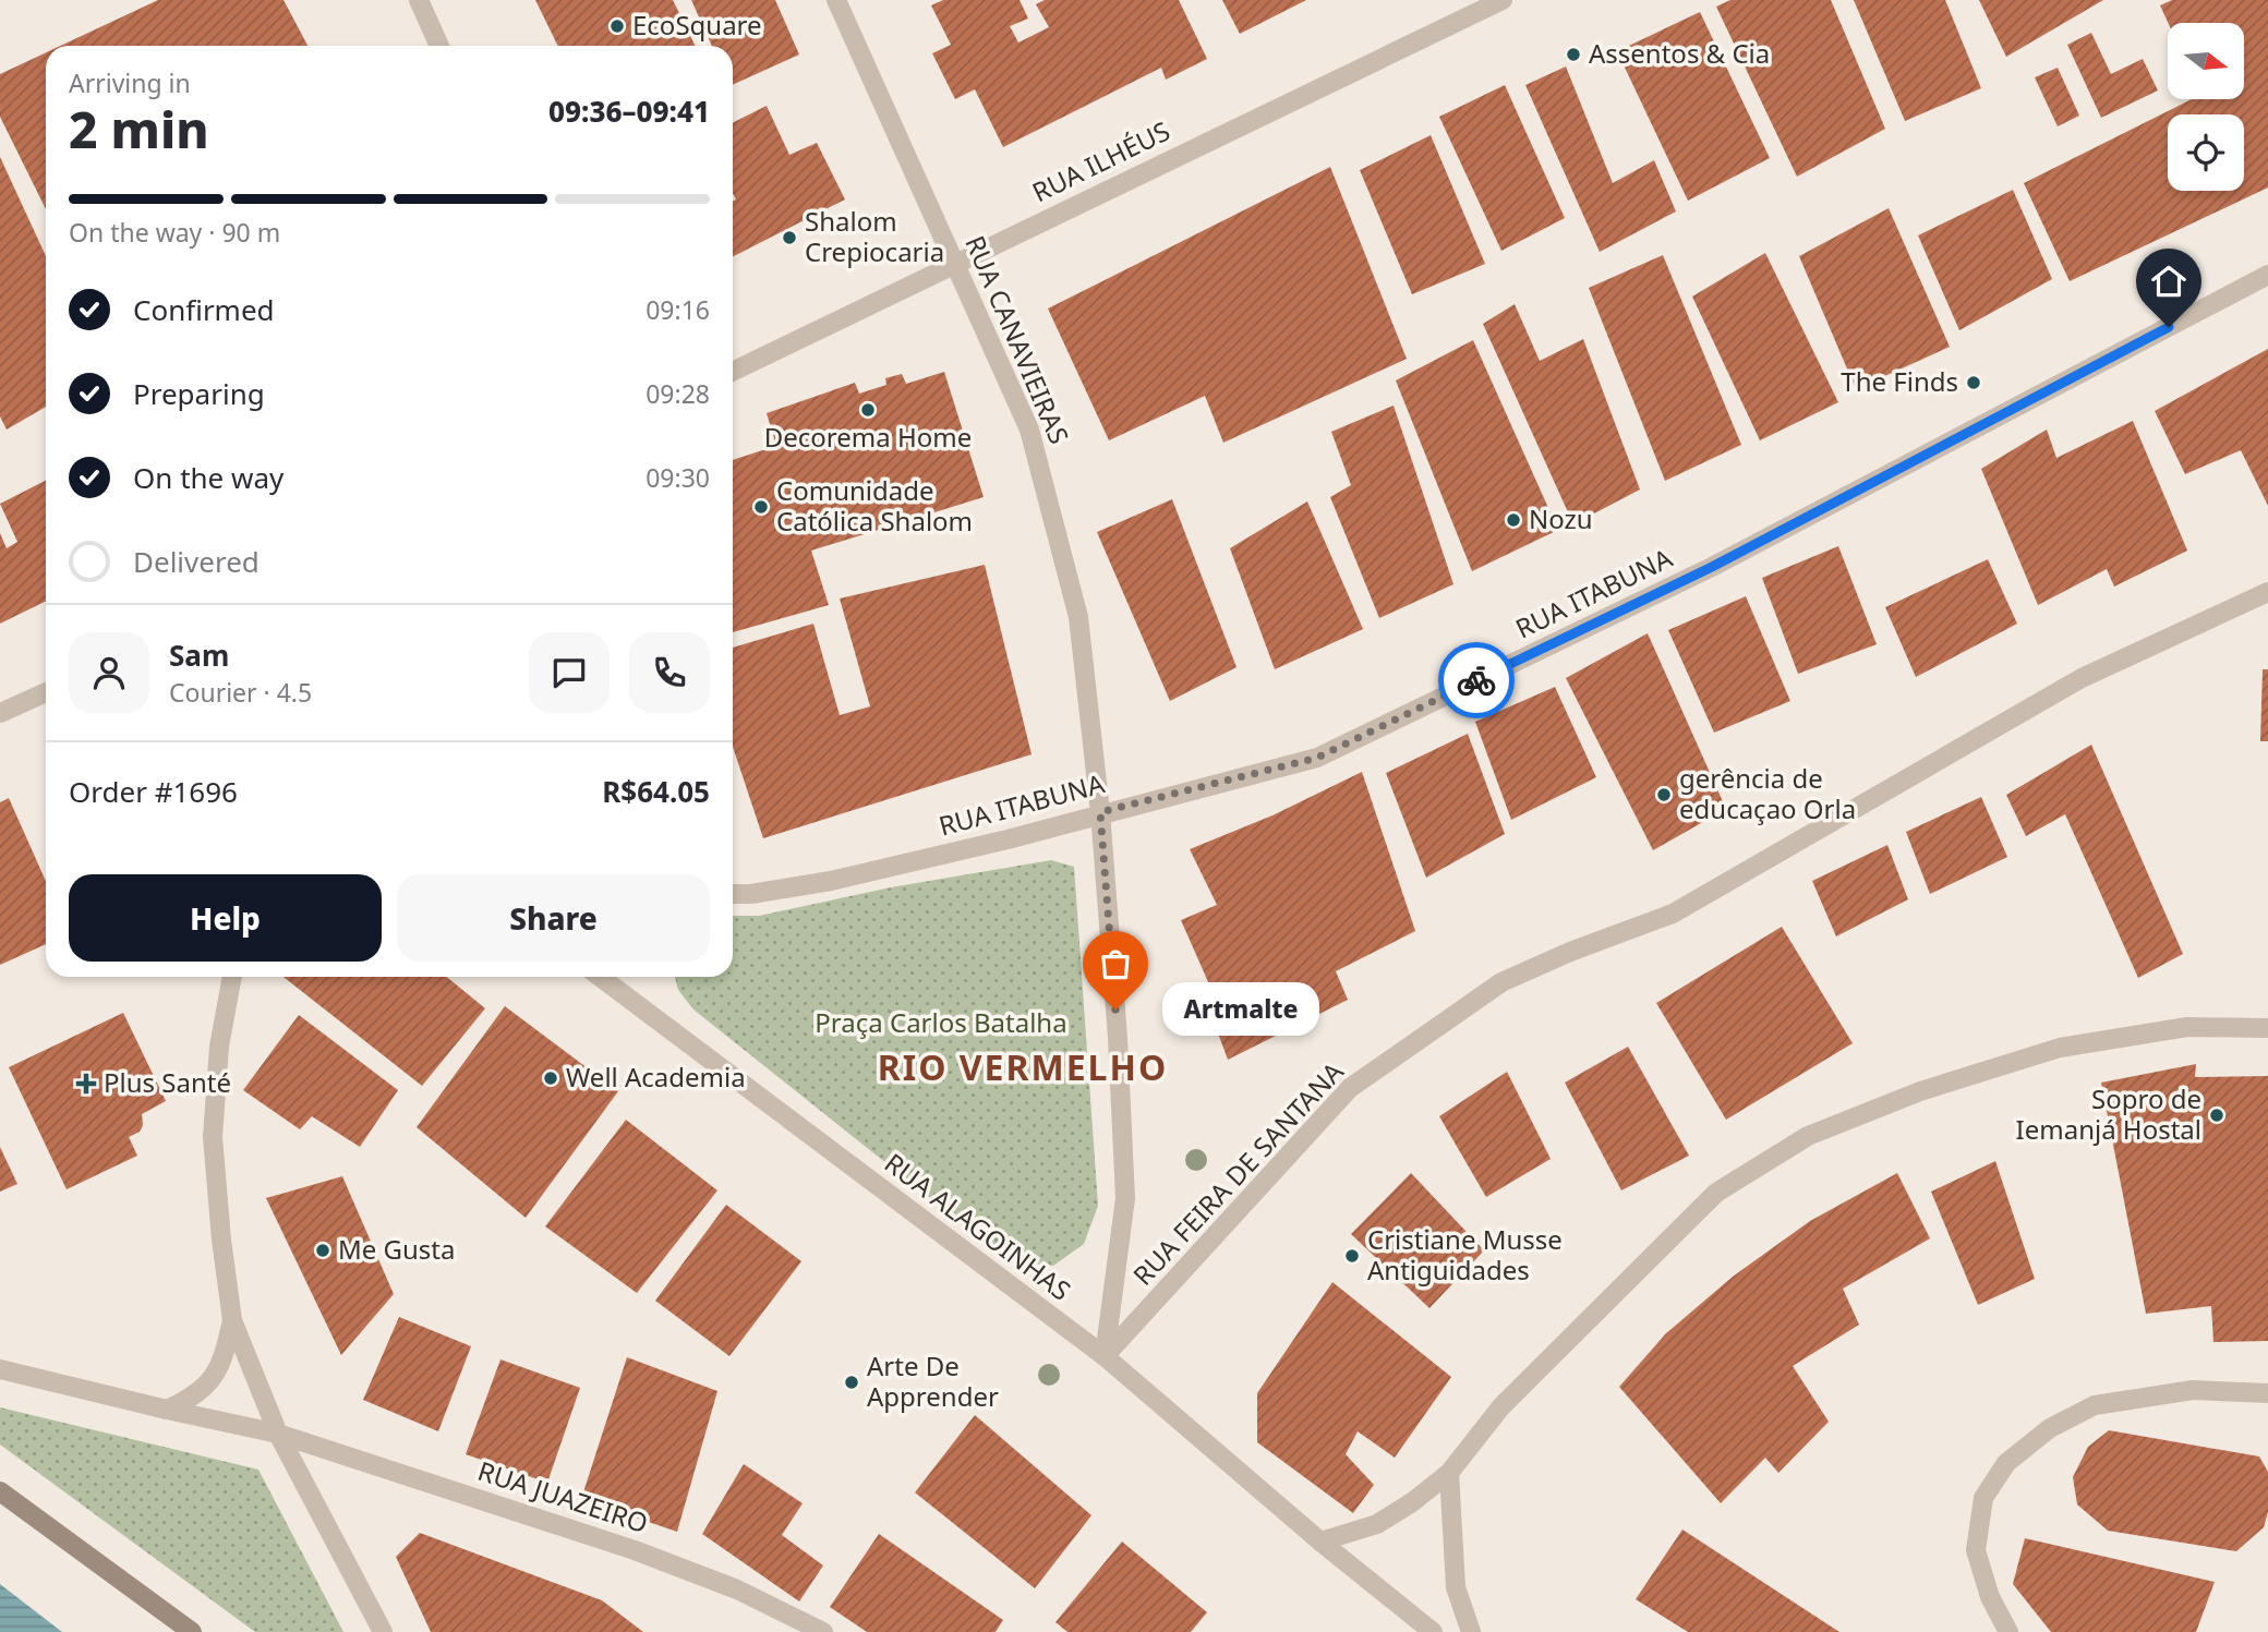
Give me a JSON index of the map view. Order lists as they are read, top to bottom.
{
  "streets": {
    "street": [
      "RUA ILHÉUS",
      "RUA CANAVIEIRAS",
      "RUA ITABUNA",
      "RUA FEIRA DE SANTANA",
      "RUA ALAGOINHAS",
      "RUA JUAZEIRO"
    ]
  },
  "crossings": [
    ["RUA ILHÉUS", "RUA CANAVIEIRAS"],
    ["RUA CANAVIEIRAS", "RUA ITABUNA"],
    ["RUA CANAVIEIRAS", "RUA FEIRA DE SANTANA"],
    ["RUA CANAVIEIRAS", "RUA ALAGOINHAS"],
    ["RUA FEIRA DE SANTANA", "RUA ALAGOINHAS"]
  ],
  "districts": ["RIO VERMELHO"],
  "parks": ["Praça Carlos Batalha"],
  "places": {
    "other": [
      "EcoSquare",
      "Assentos & Cia",
      "Shalom Crepiocaria",
      "The Finds",
      "Decorema Home",
      "Comunidade Católica Shalom",
      "Nozu",
      "gerência de educaçao Orla",
      "Artmalte",
      "Well Academia",
      "Sopro de Iemanjá Hostal",
      "Me Gusta",
      "Cristiane Musse Antiguidades",
      "Arte De Apprender"
    ],
    "health": ["Plus Santé"]
  },
  "north": "right",
  "page": {
    "heading": ["2 min", "Arriving in", "09:36–09:41"],
    "panel": [
      "Sam",
      "Courier · 4.5",
      "Order #1696",
      "R$64.05"
    ],
    "bar": "On the way · 90 m",
    "list": [
      ["Confirmed", "09:16"],
      ["Preparing", "09:28"],
      ["On the way", "09:30"],
      "Delivered"
    ],
    "buttons": ["Help", "Share"],
    "bubble": "Artmalte"
  }
}
